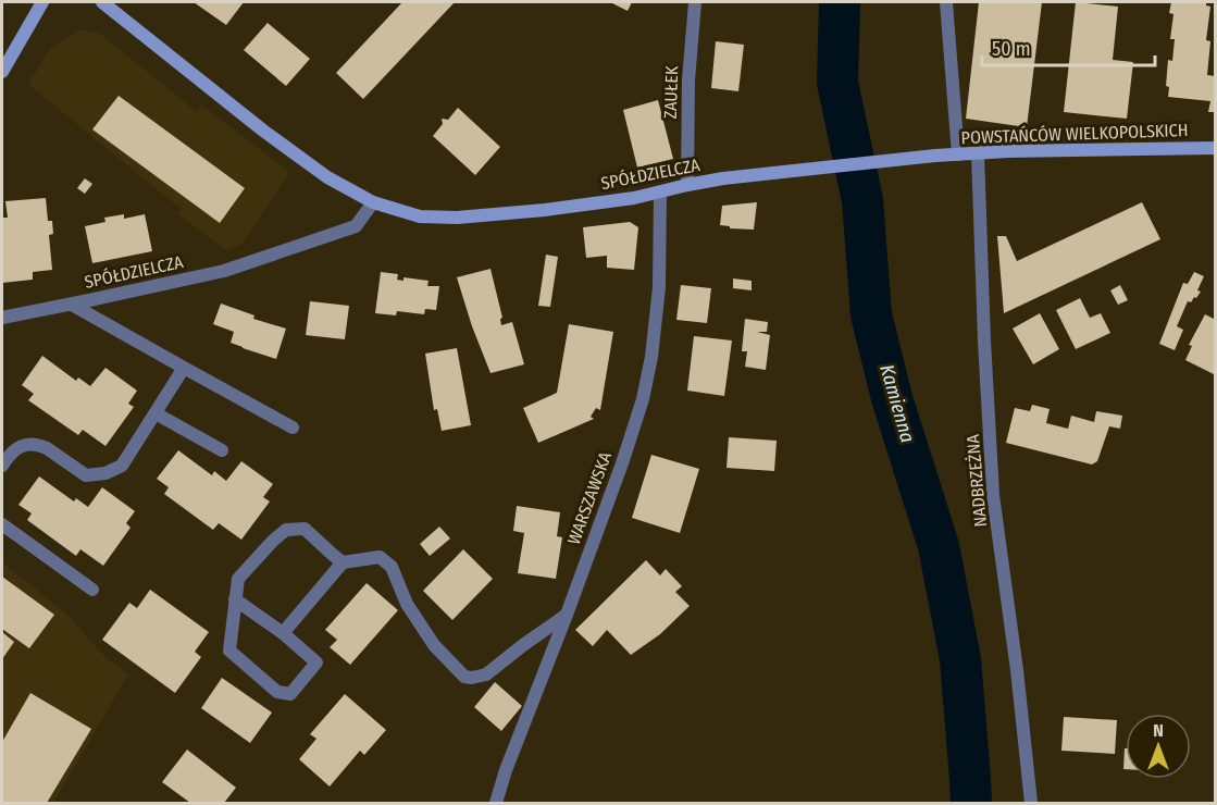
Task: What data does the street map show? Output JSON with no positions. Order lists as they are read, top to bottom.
{
  "streets": {
    "street": [
      "ZAUŁEK",
      "POWSTAŃCÓW WIELKOPOLSKICH",
      "SPÓŁDZIELCZA",
      "NADBRZEŻNA",
      "WARSZAWSKA"
    ]
  },
  "crossings": [
    ["ZAUŁEK", "SPÓŁDZIELCZA"],
    ["POWSTAŃCÓW WIELKOPOLSKICH", "SPÓŁDZIELCZA"],
    ["POWSTAŃCÓW WIELKOPOLSKICH", "NADBRZEŻNA"],
    ["SPÓŁDZIELCZA", "WARSZAWSKA"]
  ],
  "water": ["Kamienna"],
  "scale_bar": "50 m",
  "north": "top"
}
